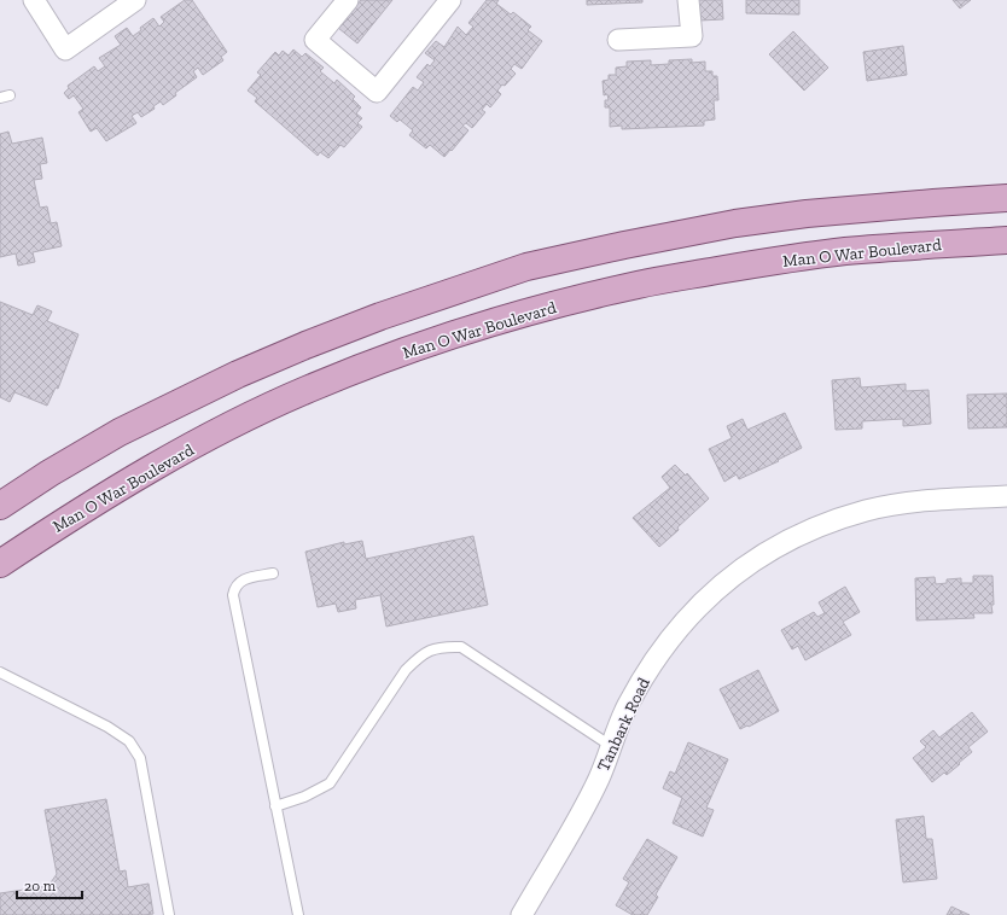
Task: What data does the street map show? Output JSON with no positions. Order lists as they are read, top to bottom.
{
  "streets": {
    "main road": ["Man O War Boulevard"],
    "street": ["Tanbark Road"]
  },
  "scale_bar": "20 m"
}
